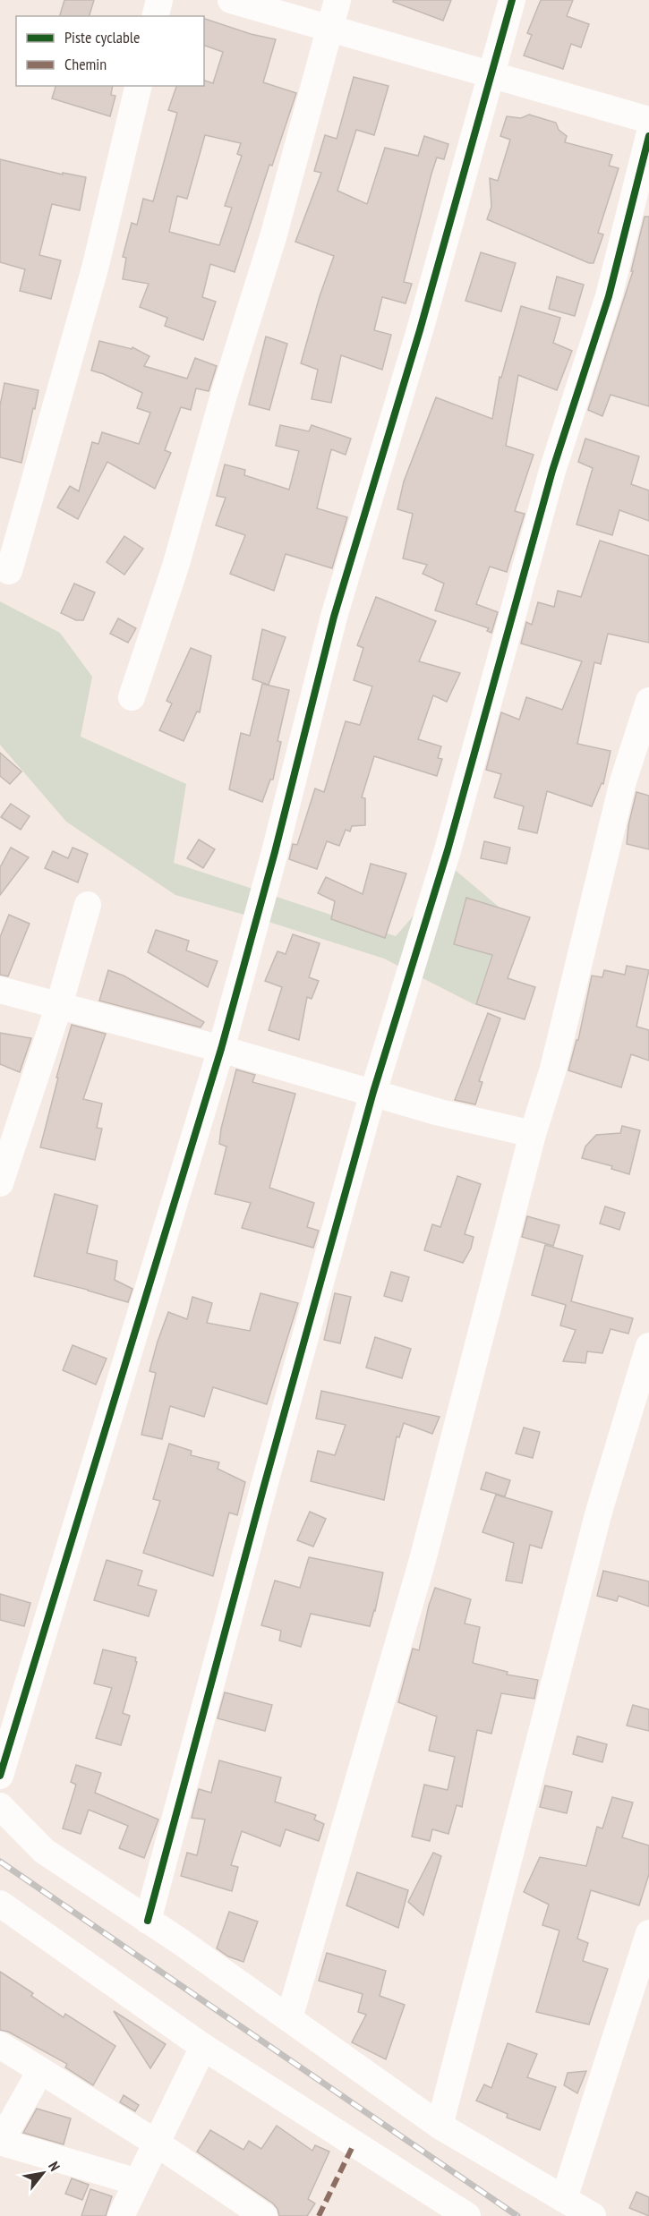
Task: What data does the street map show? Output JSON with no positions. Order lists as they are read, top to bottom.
{
  "legend": ["Piste cyclable", "Chemin"],
  "north": "top right"
}
